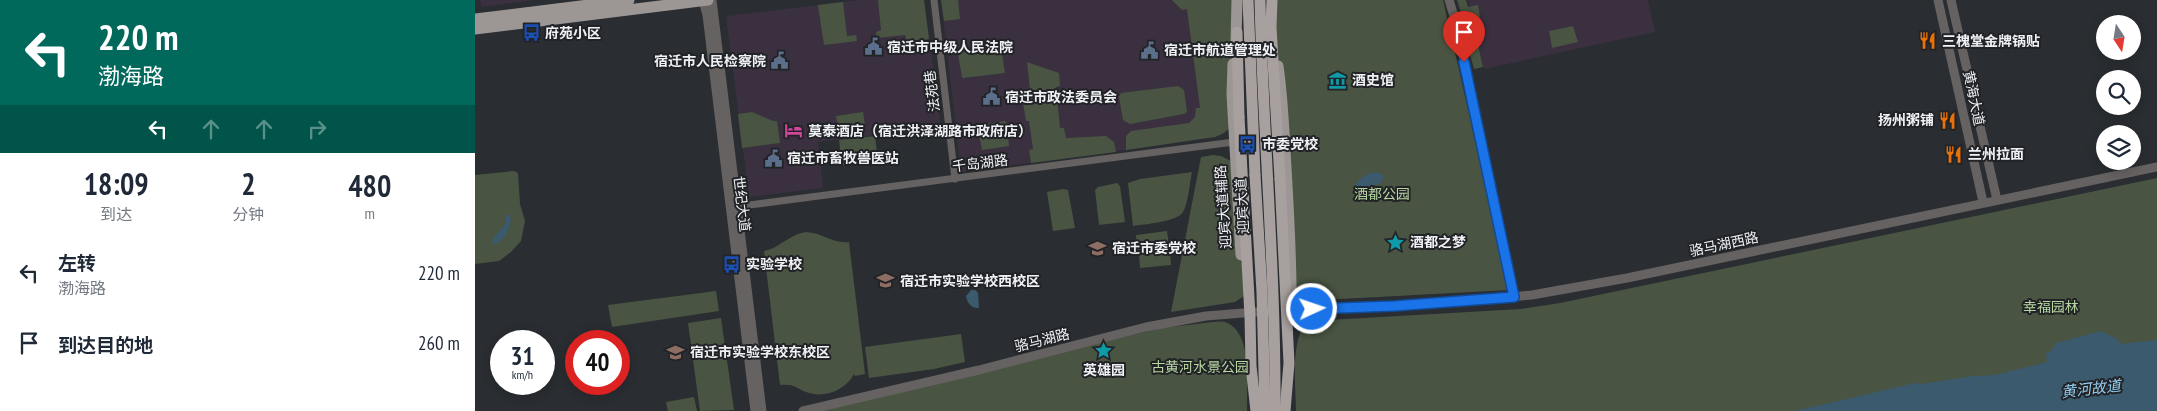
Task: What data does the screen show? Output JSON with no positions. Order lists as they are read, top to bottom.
{
  "streets": {
    "highway": ["迎宾大道"],
    "main road": ["迎宾大道辅路"],
    "street": [
      "法苑巷",
      "黄海大道",
      "千岛湖路",
      "世纪大道",
      "骆马湖西路",
      "骆马湖路"
    ]
  },
  "crossings": [
    ["法苑巷", "千岛湖路"],
    ["黄海大道", "骆马湖西路"],
    ["千岛湖路", "世纪大道"],
    ["千岛湖路", "迎宾大道辅路"],
    ["迎宾大道辅路", "骆马湖路"],
    ["骆马湖西路", "骆马湖路"]
  ],
  "water": ["黄河故道"],
  "parks": ["酒都公园", "幸福园林", "古黄河水景公园"],
  "places": {
    "bus stop": ["府苑小区", "市委党校", "实验学校"],
    "restaurant": ["三槐堂金牌锅贴", "扬州粥铺", "兰州拉面"],
    "public building": [
      "宿迁市中级人民法院",
      "宿迁市航道管理处",
      "宿迁市人民检察院",
      "宿迁市政法委员会",
      "宿迁市畜牧兽医站"
    ],
    "museum": ["酒史馆"],
    "hotel": ["莫泰酒店（宿迁洪泽湖路市政府店）"],
    "place": ["酒都之梦", "英雄园"],
    "school or university": ["宿迁市委党校", "宿迁市实验学校西校区", "宿迁市实验学校东校区"]
  },
  "north": "bottom",
  "page": {
    "turn": ["220 m", "渤海路"],
    "eta": [
      "18:09",
      "到达",
      "2",
      "分钟",
      "480",
      "m"
    ],
    "list": [
      {
        "name": "左转",
        "note": "渤海路",
        "value": "220 m"
      },
      {
        "name": "到达目的地",
        "value": "260 m"
      }
    ],
    "speed": "31 km/h",
    "limit": "40"
  }
}
